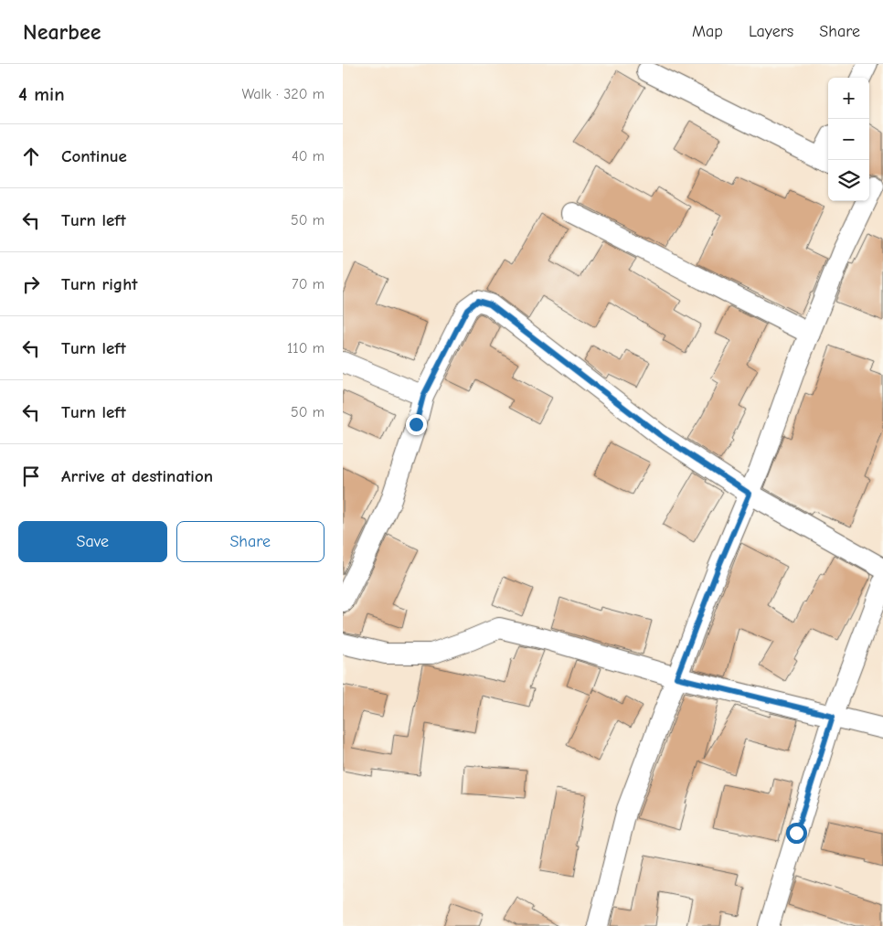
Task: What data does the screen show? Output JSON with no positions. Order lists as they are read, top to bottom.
{
  "page": {
    "header": "Nearbee",
    "nav": ["Map", "Layers", "Share"],
    "heading": ["4 min", "Walk · 320 m"],
    "map_buttons": ["+", "−"],
    "list": [
      ["Continue", "40 m"],
      ["Turn left", "50 m"],
      ["Turn right", "70 m"],
      ["Turn left", "110 m"],
      ["Turn left", "50 m"],
      "Arrive at destination"
    ],
    "buttons": ["Save", "Share"]
  }
}
